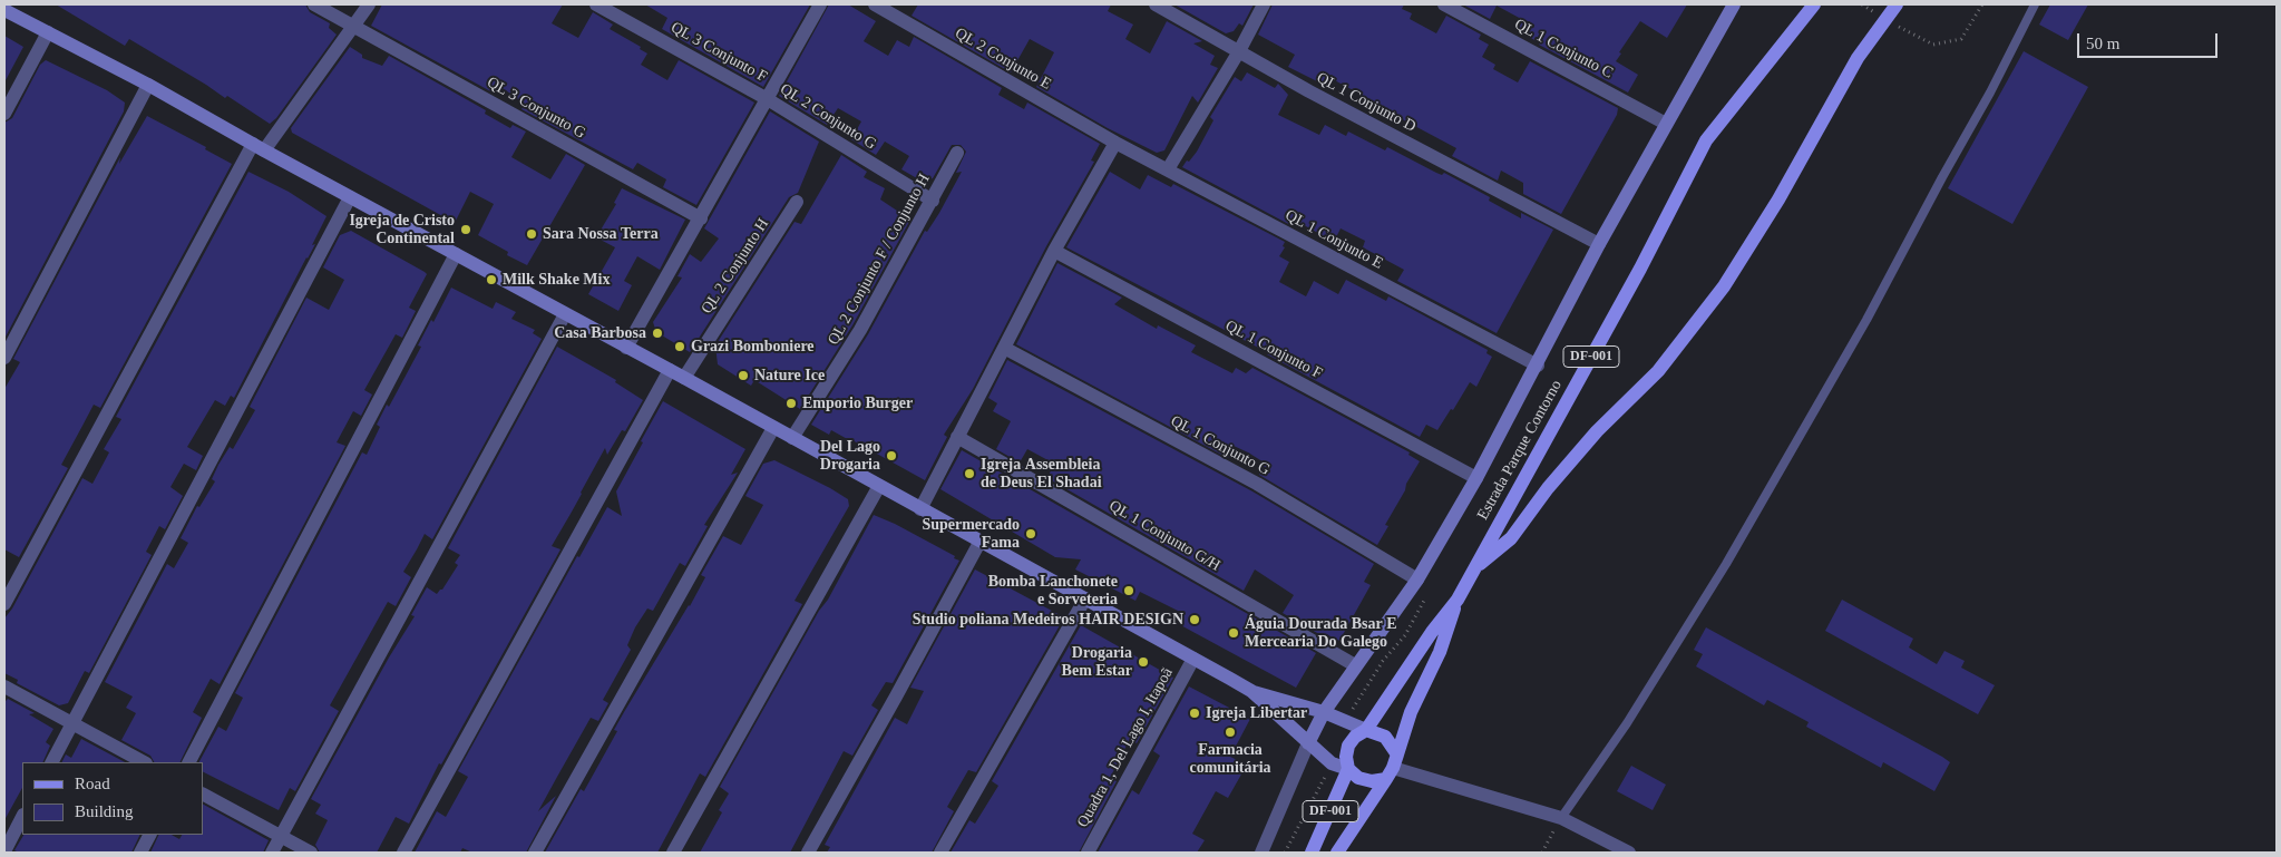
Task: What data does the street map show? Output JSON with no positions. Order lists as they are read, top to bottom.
{
  "streets": {
    "main road": ["DF-001", "Estrada Parque Contorno"],
    "street": [
      "QL 1 Conjunto C",
      "QL 3 Conjunto F",
      "QL 2 Conjunto E",
      "QL 1 Conjunto D",
      "QL 3 Conjunto G",
      "QL 2 Conjunto G",
      "QL 1 Conjunto E",
      "QL 2 Conjunto F / Conjunto H",
      "QL 2 Conjunto H",
      "QL 1 Conjunto F",
      "QL 1 Conjunto G",
      "QL 1 Conjunto G/H",
      "Quadra 1, Del Lago I, Itapoã"
    ]
  },
  "crossings": [
    ["QL 3 Conjunto F", "QL 2 Conjunto G"],
    ["QL 2 Conjunto E", "QL 1 Conjunto E"],
    ["QL 3 Conjunto G", "QL 2 Conjunto G"],
    ["QL 2 Conjunto G", "QL 2 Conjunto F / Conjunto H"],
    ["DF-001", "Estrada Parque Contorno"]
  ],
  "places": [
    "Igreja de Cristo Continental",
    "Sara Nossa Terra",
    "Milk Shake Mix",
    "Casa Barbosa",
    "Grazi Bomboniere",
    "Nature Ice",
    "Emporio Burger",
    "Del Lago Drogaria",
    "Igreja Assembleia de Deus El Shadai",
    "Supermercado Fama",
    "Bomba Lanchonete e Sorveteria",
    "Studio poliana Medeiros HAIR DESIGN",
    "Águia Dourada Bsar E Mercearia Do Galego",
    "Drogaria Bem Estar",
    "Igreja Libertar",
    "Farmacia comunitária"
  ],
  "legend": ["Road", "Building"],
  "scale_bar": "50 m"
}
